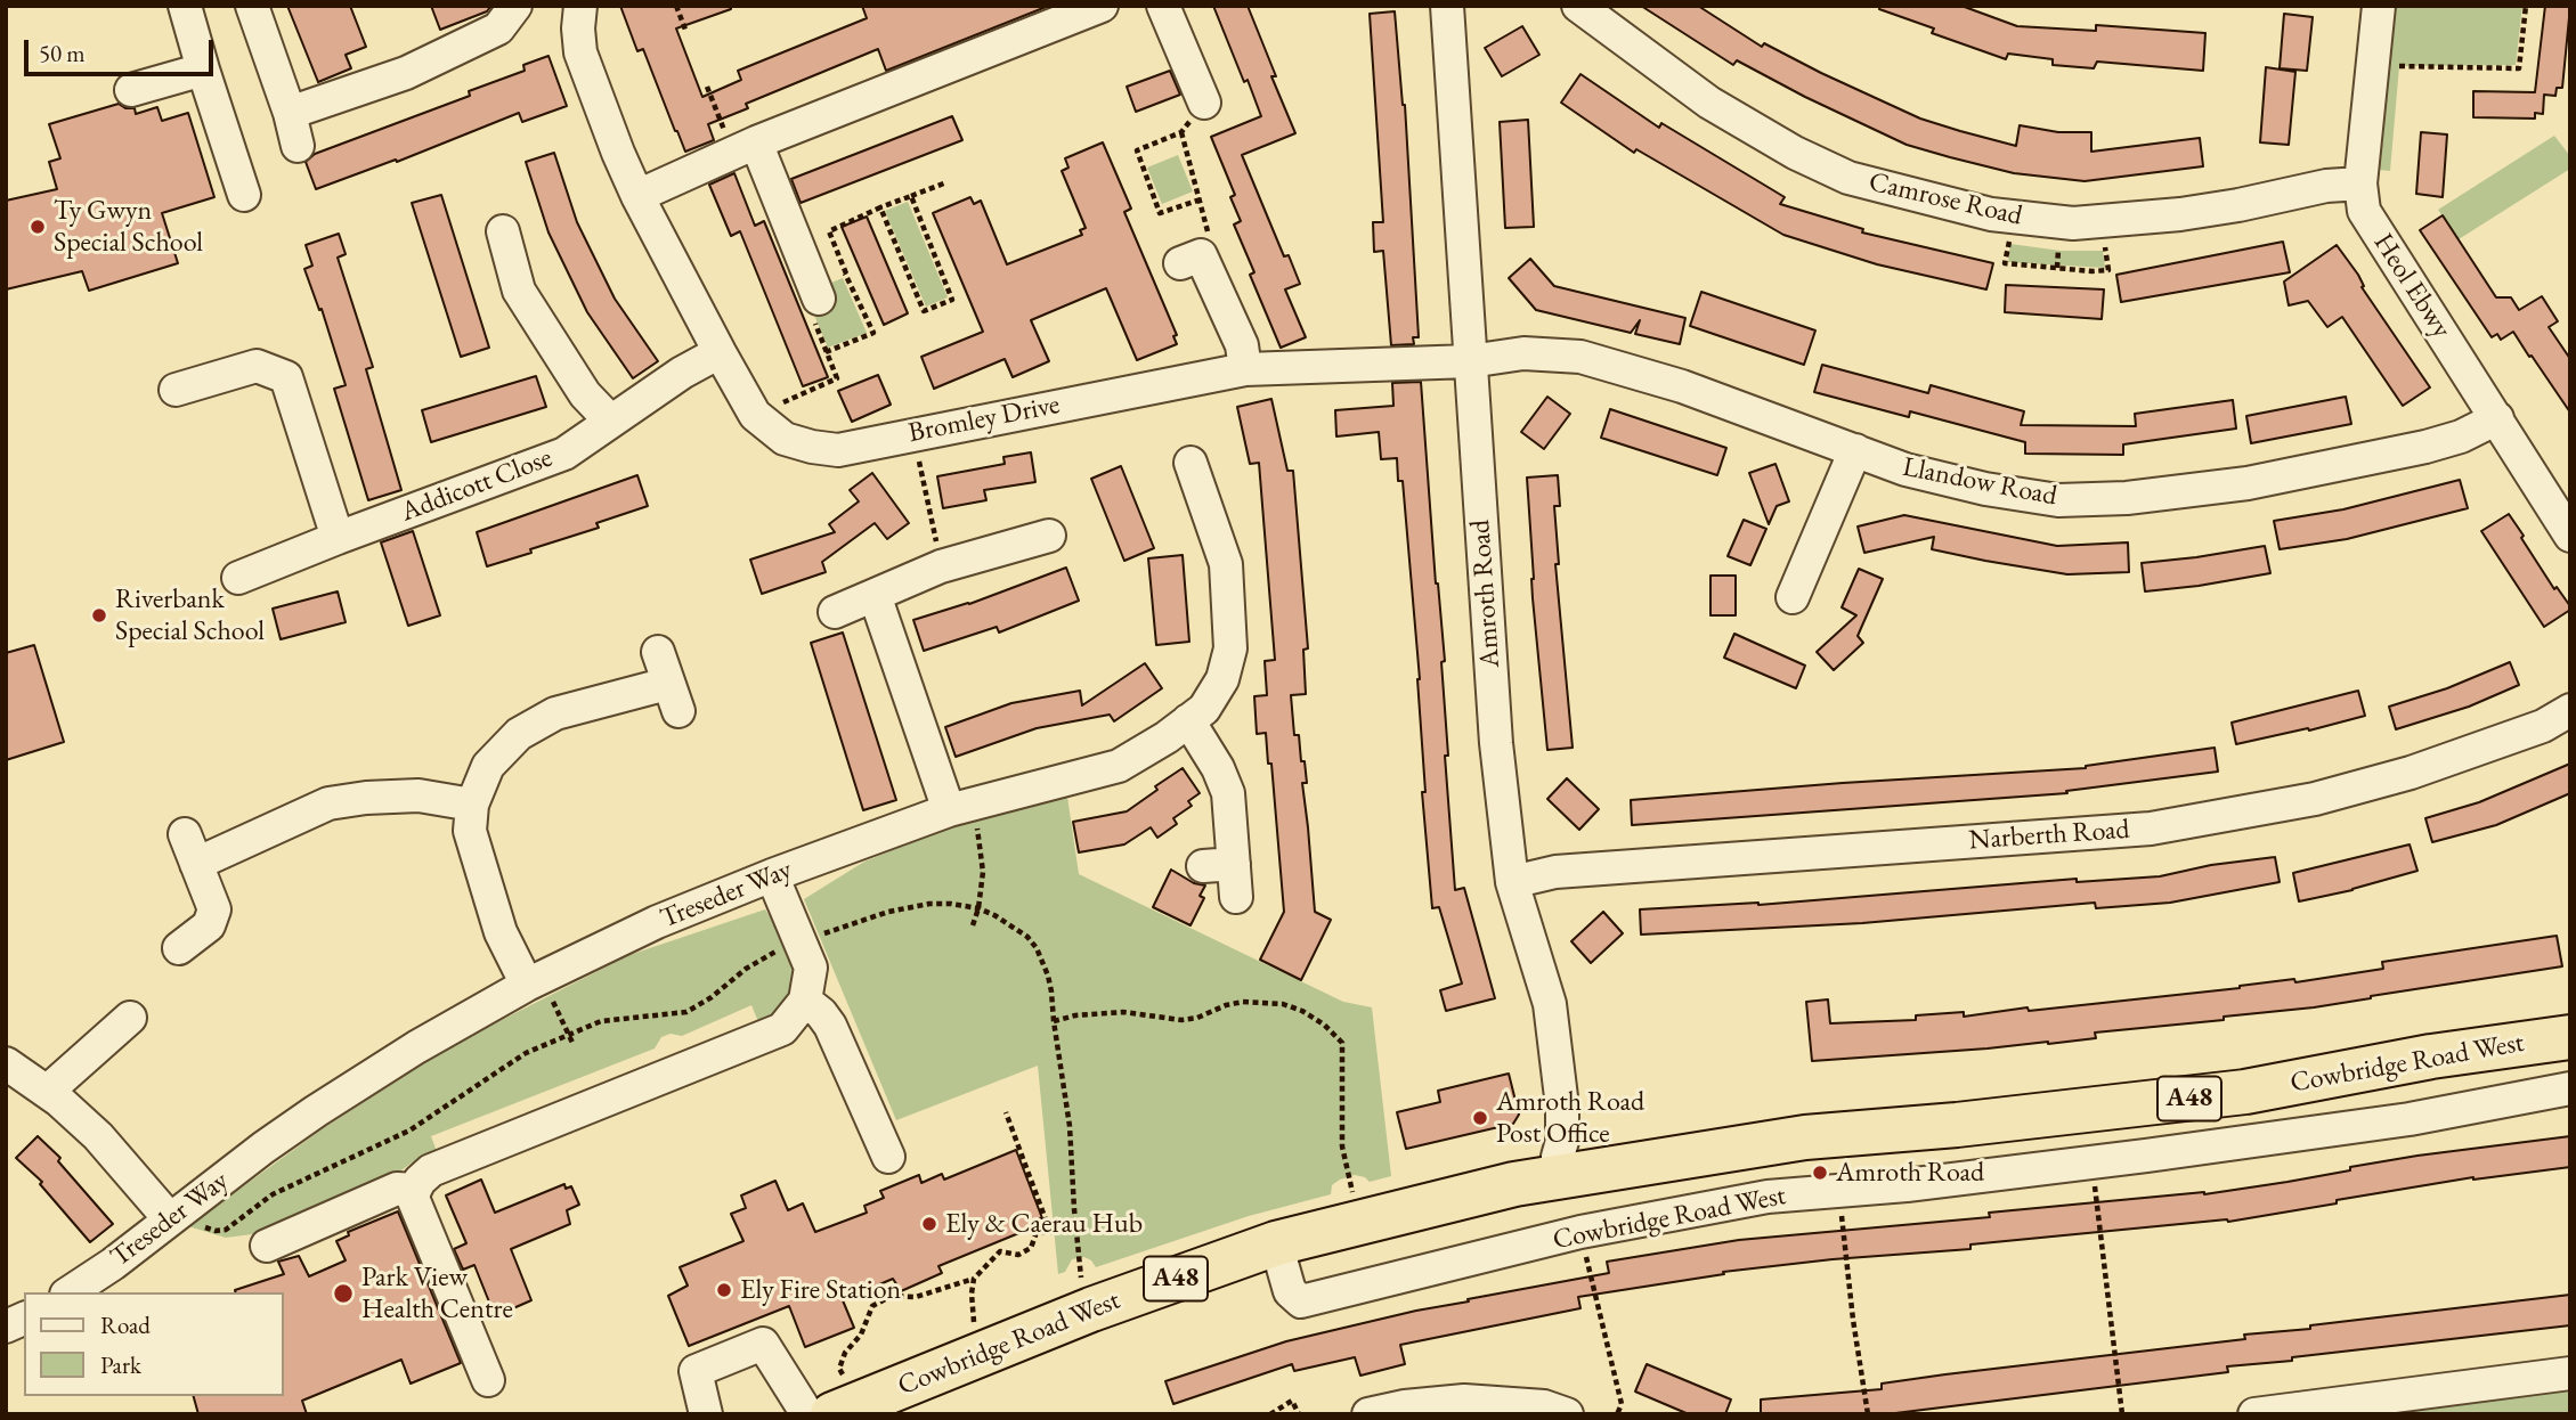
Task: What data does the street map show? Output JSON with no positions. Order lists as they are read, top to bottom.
{
  "streets": {
    "highway": ["Cowbridge Road West", "A48"],
    "street": [
      "Camrose Road",
      "Heol Ebwy",
      "Bromley Drive",
      "Llandow Road",
      "Addicott Close",
      "Amroth Road",
      "Narberth Road",
      "Treseder Way"
    ]
  },
  "crossings": [
    ["Camrose Road", "Heol Ebwy"],
    ["Heol Ebwy", "Llandow Road"],
    ["Bromley Drive", "Llandow Road"],
    ["Bromley Drive", "Addicott Close"],
    ["Bromley Drive", "Amroth Road"],
    ["Llandow Road", "Amroth Road"],
    ["Amroth Road", "Narberth Road"],
    ["Amroth Road", "Cowbridge Road West"]
  ],
  "places": [
    "Ty Gwyn Special School",
    "Riverbank Special School",
    "Amroth Road Post Office",
    "Amroth Road",
    "Ely & Caerau Hub",
    "Ely Fire Station",
    "Park View Health Centre"
  ],
  "legend": ["Road", "Park"],
  "scale_bar": "50 m"
}
